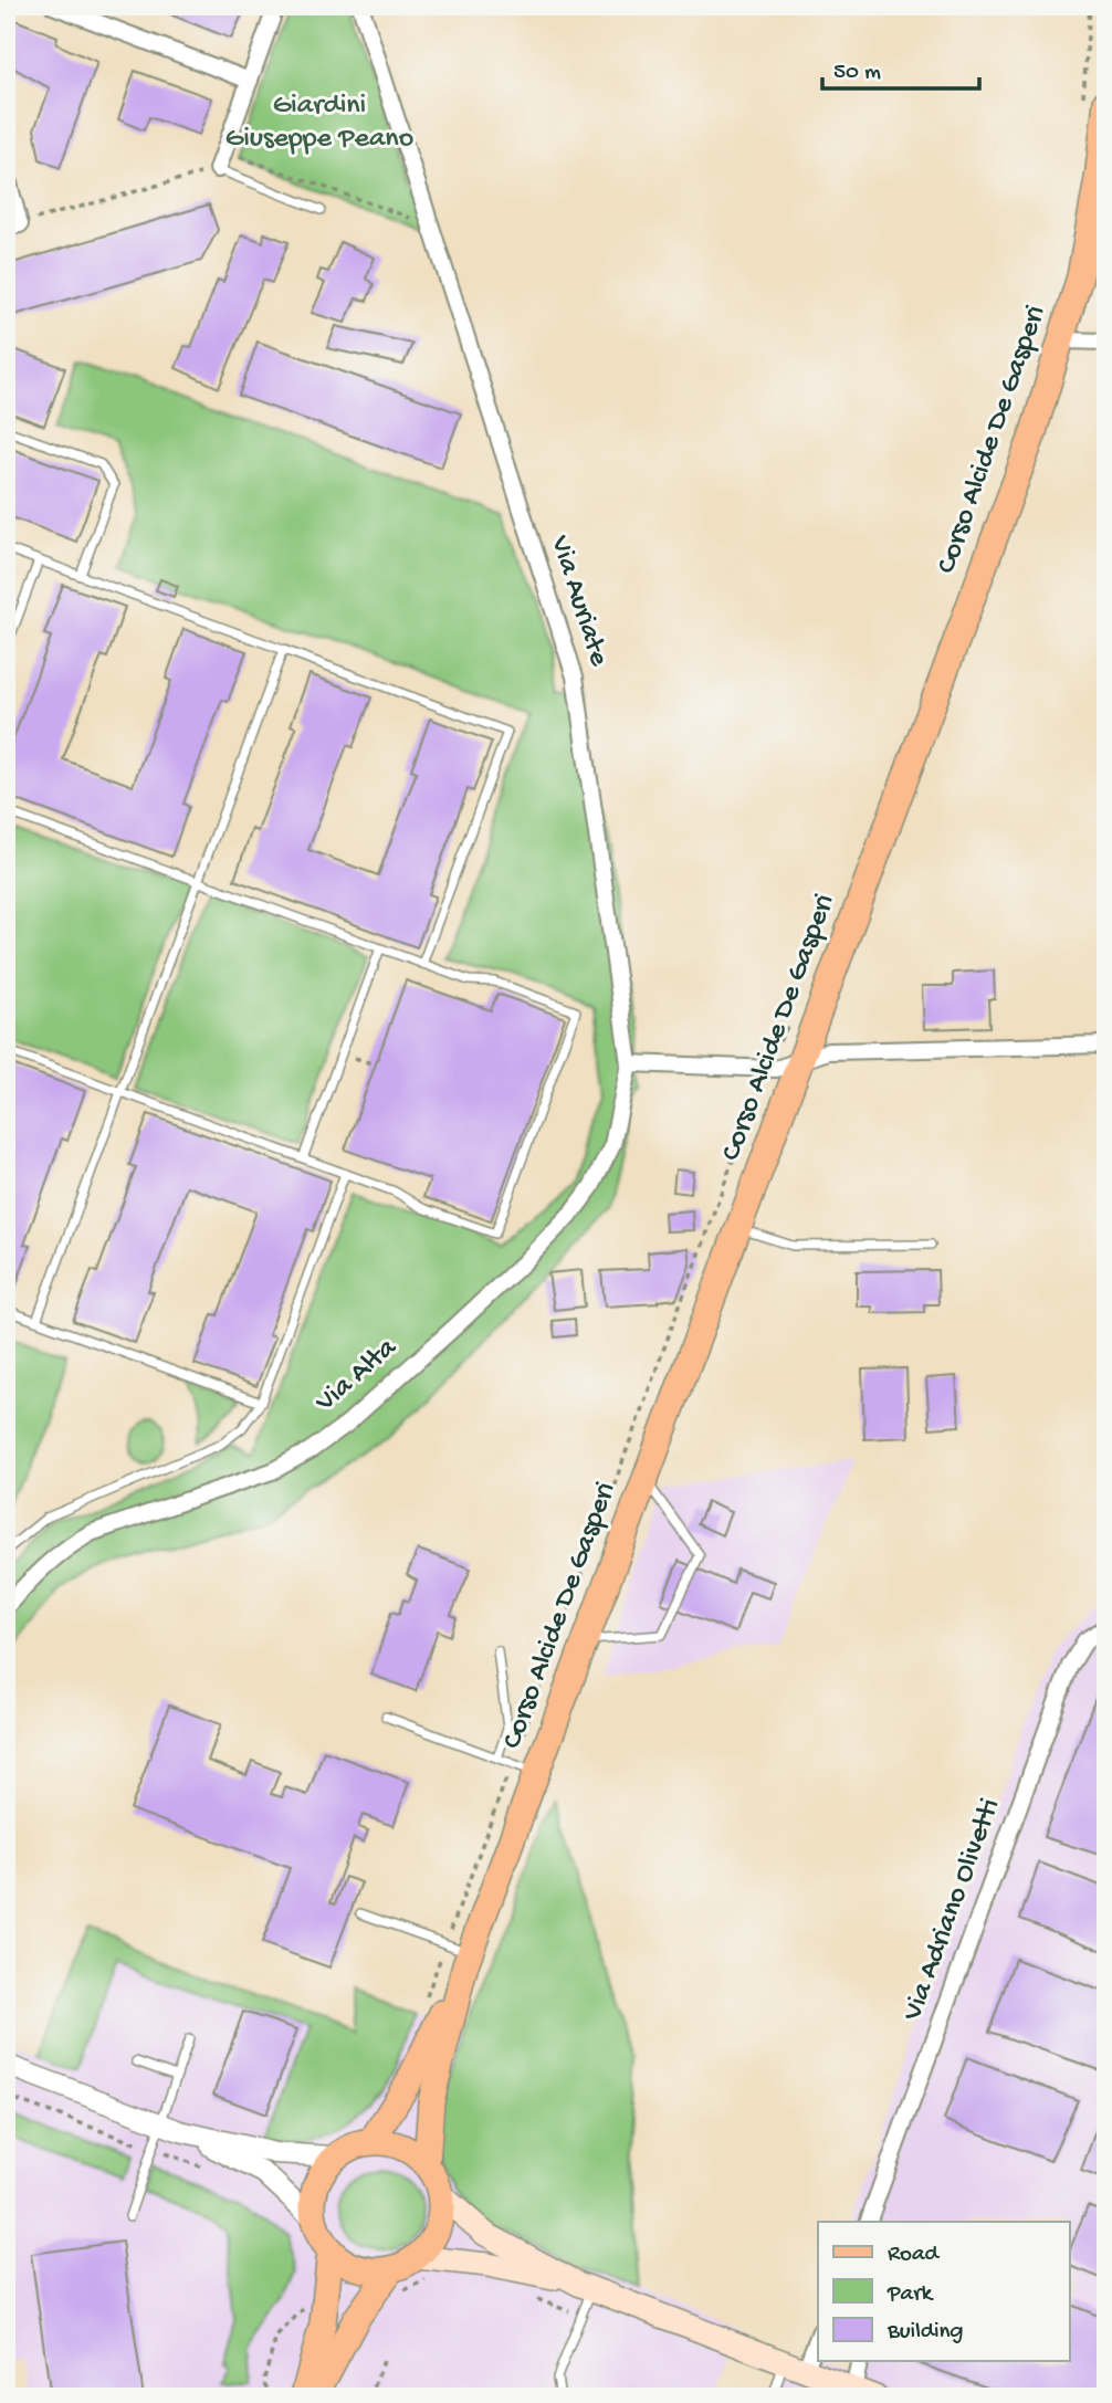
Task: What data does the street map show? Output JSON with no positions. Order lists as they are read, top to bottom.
{
  "streets": {
    "main road": ["Corso Alcide De Gasperi"],
    "street": ["Via Auriate", "Via Alta", "Via Adriano Olivetti"]
  },
  "crossings": [
    ["Via Auriate", "Via Alta"]
  ],
  "parks": ["Giardini Giuseppe Peano"],
  "legend": ["Road", "Park", "Building"],
  "scale_bar": "50 m"
}
